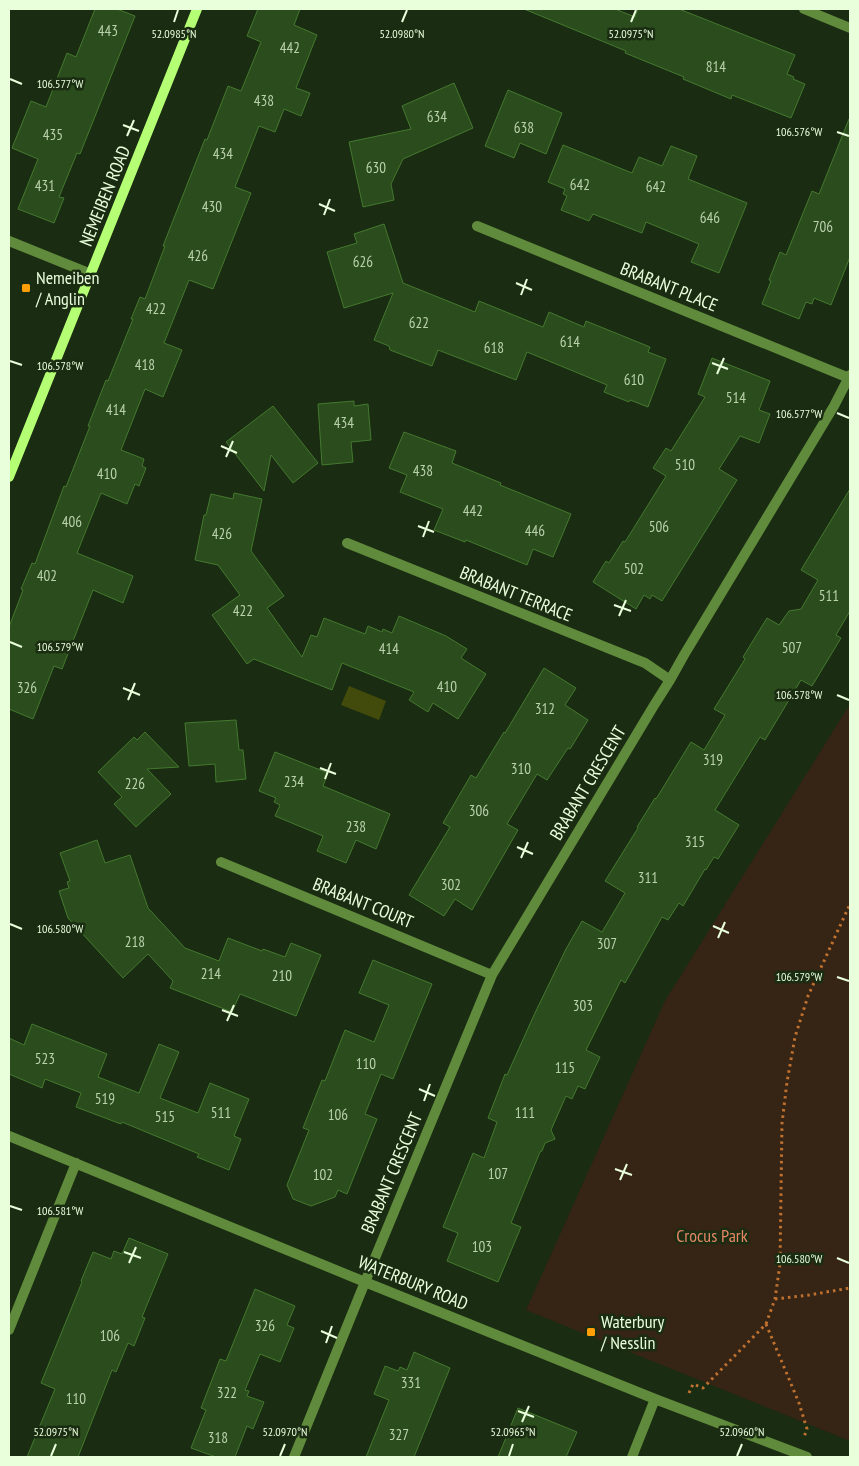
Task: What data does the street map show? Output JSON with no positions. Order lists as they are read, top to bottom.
{
  "streets": {
    "street": [
      "NEMEIBEN ROAD",
      "BRABANT PLACE",
      "BRABANT TERRACE",
      "BRABANT CRESCENT",
      "BRABANT COURT",
      "WATERBURY ROAD"
    ]
  },
  "crossings": [
    ["BRABANT PLACE", "BRABANT CRESCENT"],
    ["BRABANT TERRACE", "BRABANT CRESCENT"],
    ["BRABANT CRESCENT", "BRABANT COURT"],
    ["BRABANT CRESCENT", "WATERBURY ROAD"]
  ],
  "parks": ["Crocus Park"],
  "places": {
    "transit": ["Nemeiben / Anglin", "Waterbury / Nesslin"]
  },
  "house_numbers": [
    "443",
    "442",
    "814",
    "438",
    "634",
    "638",
    "435",
    "434",
    "630",
    "642",
    "431",
    "642",
    "430",
    "646",
    "706",
    "426",
    "626",
    "422",
    "622",
    "614",
    "618",
    "418",
    "610",
    "514",
    "414",
    "434",
    "510",
    "438",
    "410",
    "442",
    "406",
    "506",
    "446",
    "426",
    "502",
    "402",
    "511",
    "422",
    "507",
    "414",
    "410",
    "326",
    "312",
    "319",
    "310",
    "234",
    "226",
    "306",
    "238",
    "315",
    "311",
    "302",
    "218",
    "307",
    "214",
    "210",
    "303",
    "523",
    "110",
    "115",
    "519",
    "511",
    "111",
    "106",
    "515",
    "107",
    "102",
    "103",
    "326",
    "106",
    "331",
    "322",
    "110",
    "327",
    "318"
  ],
  "coordinates": [
    "52.0985°N",
    "52.0980°N",
    "52.0975°N",
    "106.577°W",
    "106.576°W",
    "106.578°W",
    "106.579°W",
    "106.580°W",
    "106.581°W",
    "52.0970°N",
    "52.0965°N",
    "52.0960°N"
  ]
}
